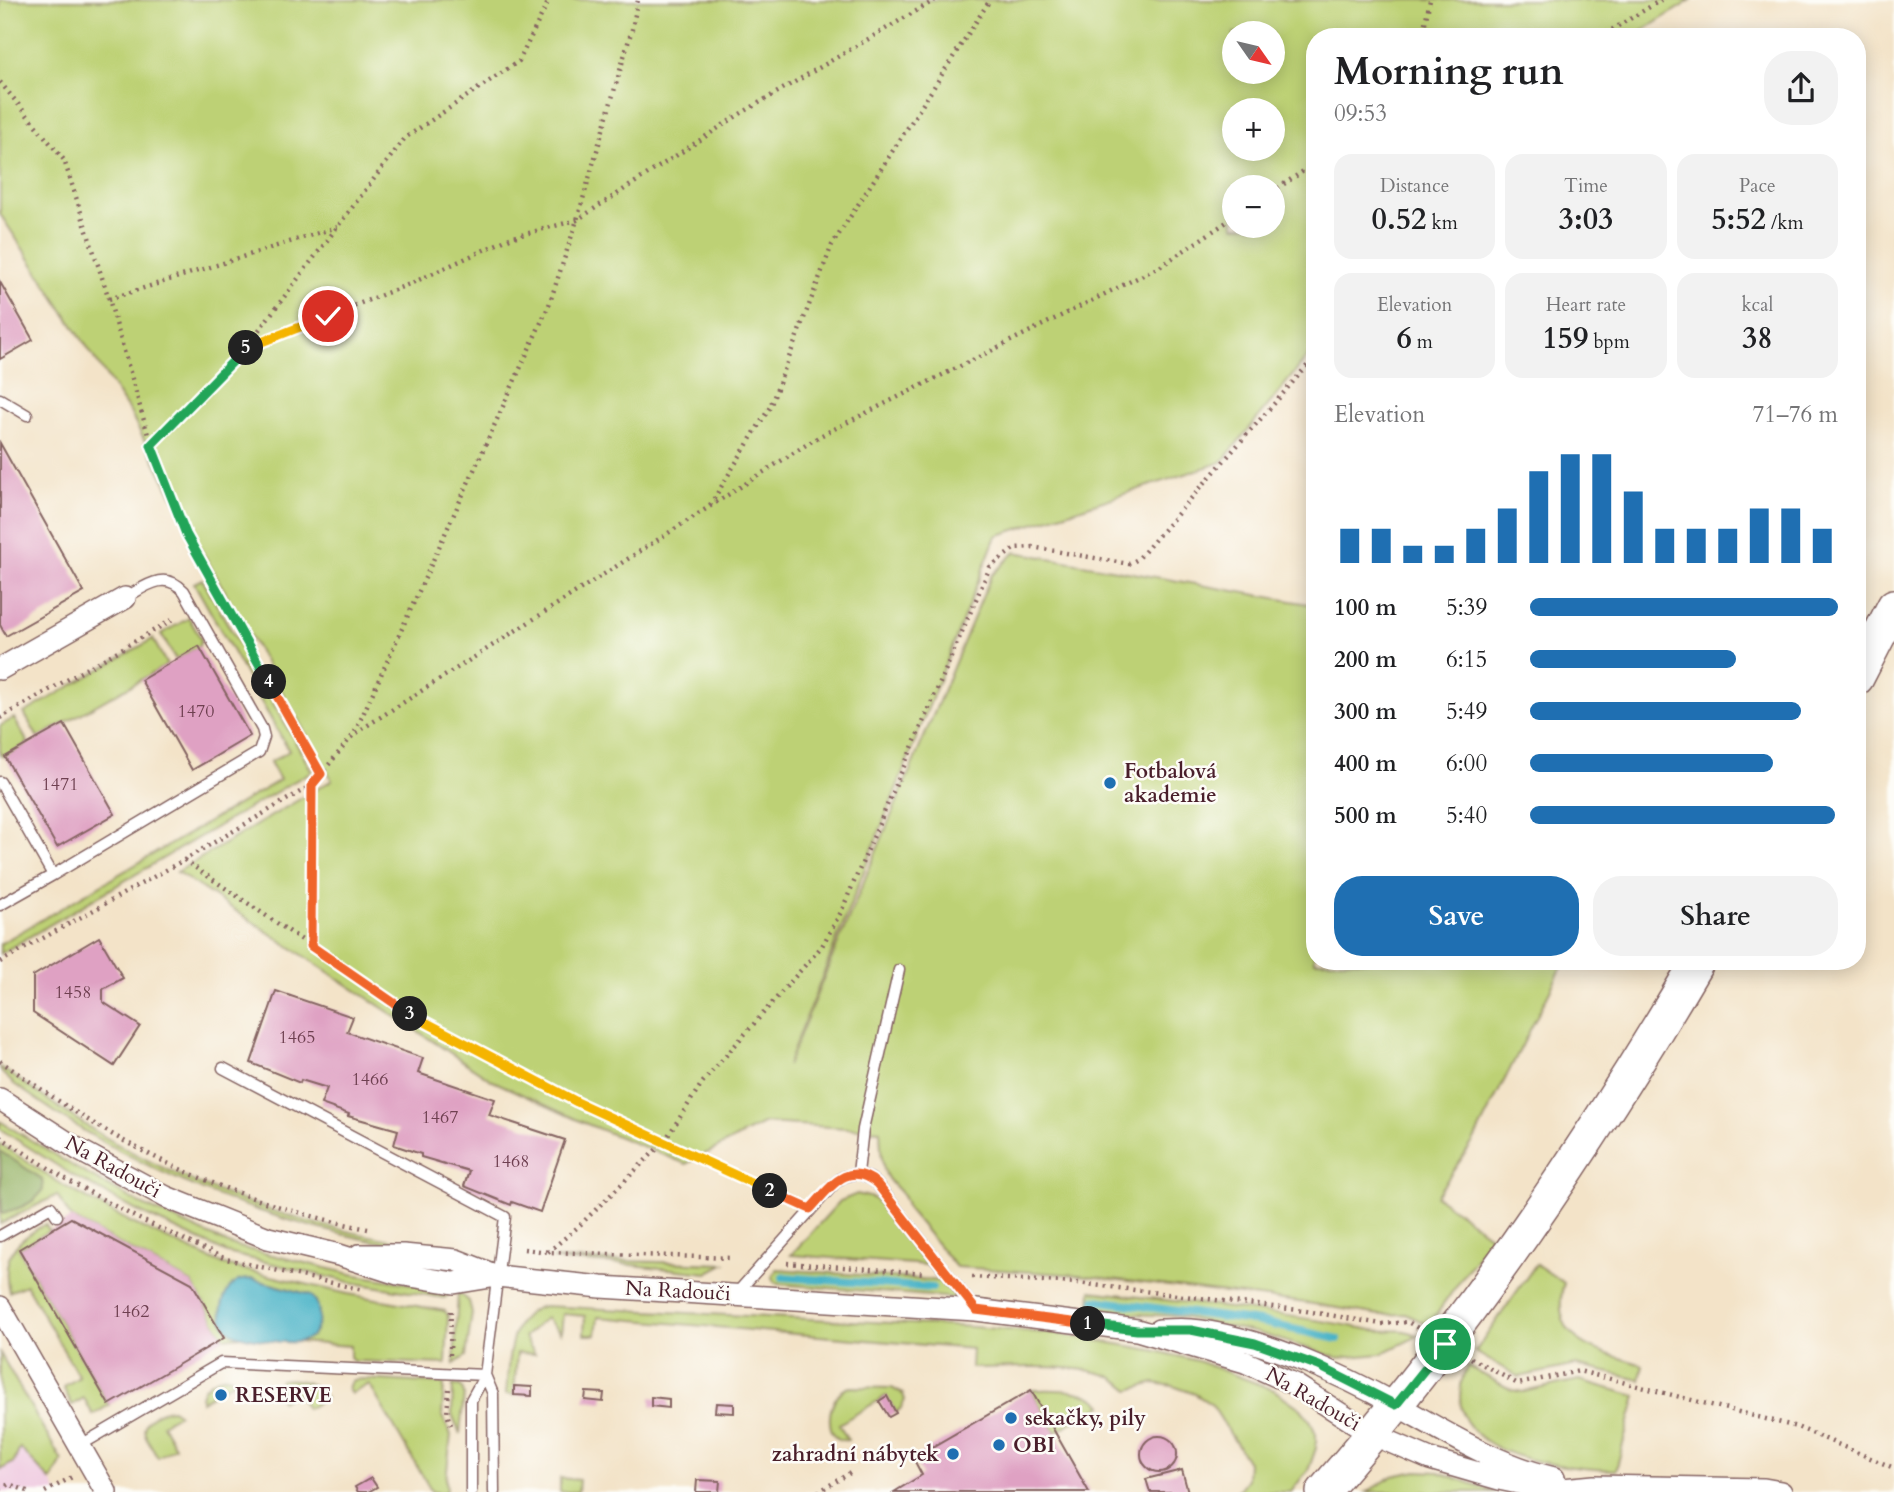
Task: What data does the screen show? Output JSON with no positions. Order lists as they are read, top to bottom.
{
  "streets": {
    "street": ["Na Radouči"]
  },
  "places": [
    "Fotbalová akademie",
    "RESERVE",
    "sekačky, pily",
    "OBI",
    "zahradní nábytek"
  ],
  "house_numbers": [
    "1470",
    "1471",
    "1458",
    "1465",
    "1466",
    "1467",
    "1468",
    "1462"
  ],
  "north": "bottom right",
  "page": {
    "map_buttons": ["+", "−"],
    "heading": ["Morning run", "09:53"],
    "stats": [
      ["Distance", "0.52 km"],
      ["Time", "3:03"],
      ["Pace", "5:52 /km"],
      ["Elevation", "6 m"],
      ["Heart rate", "159 bpm"],
      ["kcal", "38"]
    ],
    "pins": [
      "5",
      "4",
      "3",
      "2",
      "1"
    ],
    "chart": ["Elevation", "71–76 m"],
    "list": [
      {
        "name": "100 m",
        "note": "5:39"
      },
      {
        "name": "200 m",
        "note": "6:15"
      },
      {
        "name": "300 m",
        "note": "5:49"
      },
      {
        "name": "400 m",
        "note": "6:00"
      },
      {
        "name": "500 m",
        "note": "5:40"
      }
    ],
    "buttons": ["Save", "Share"]
  }
}
